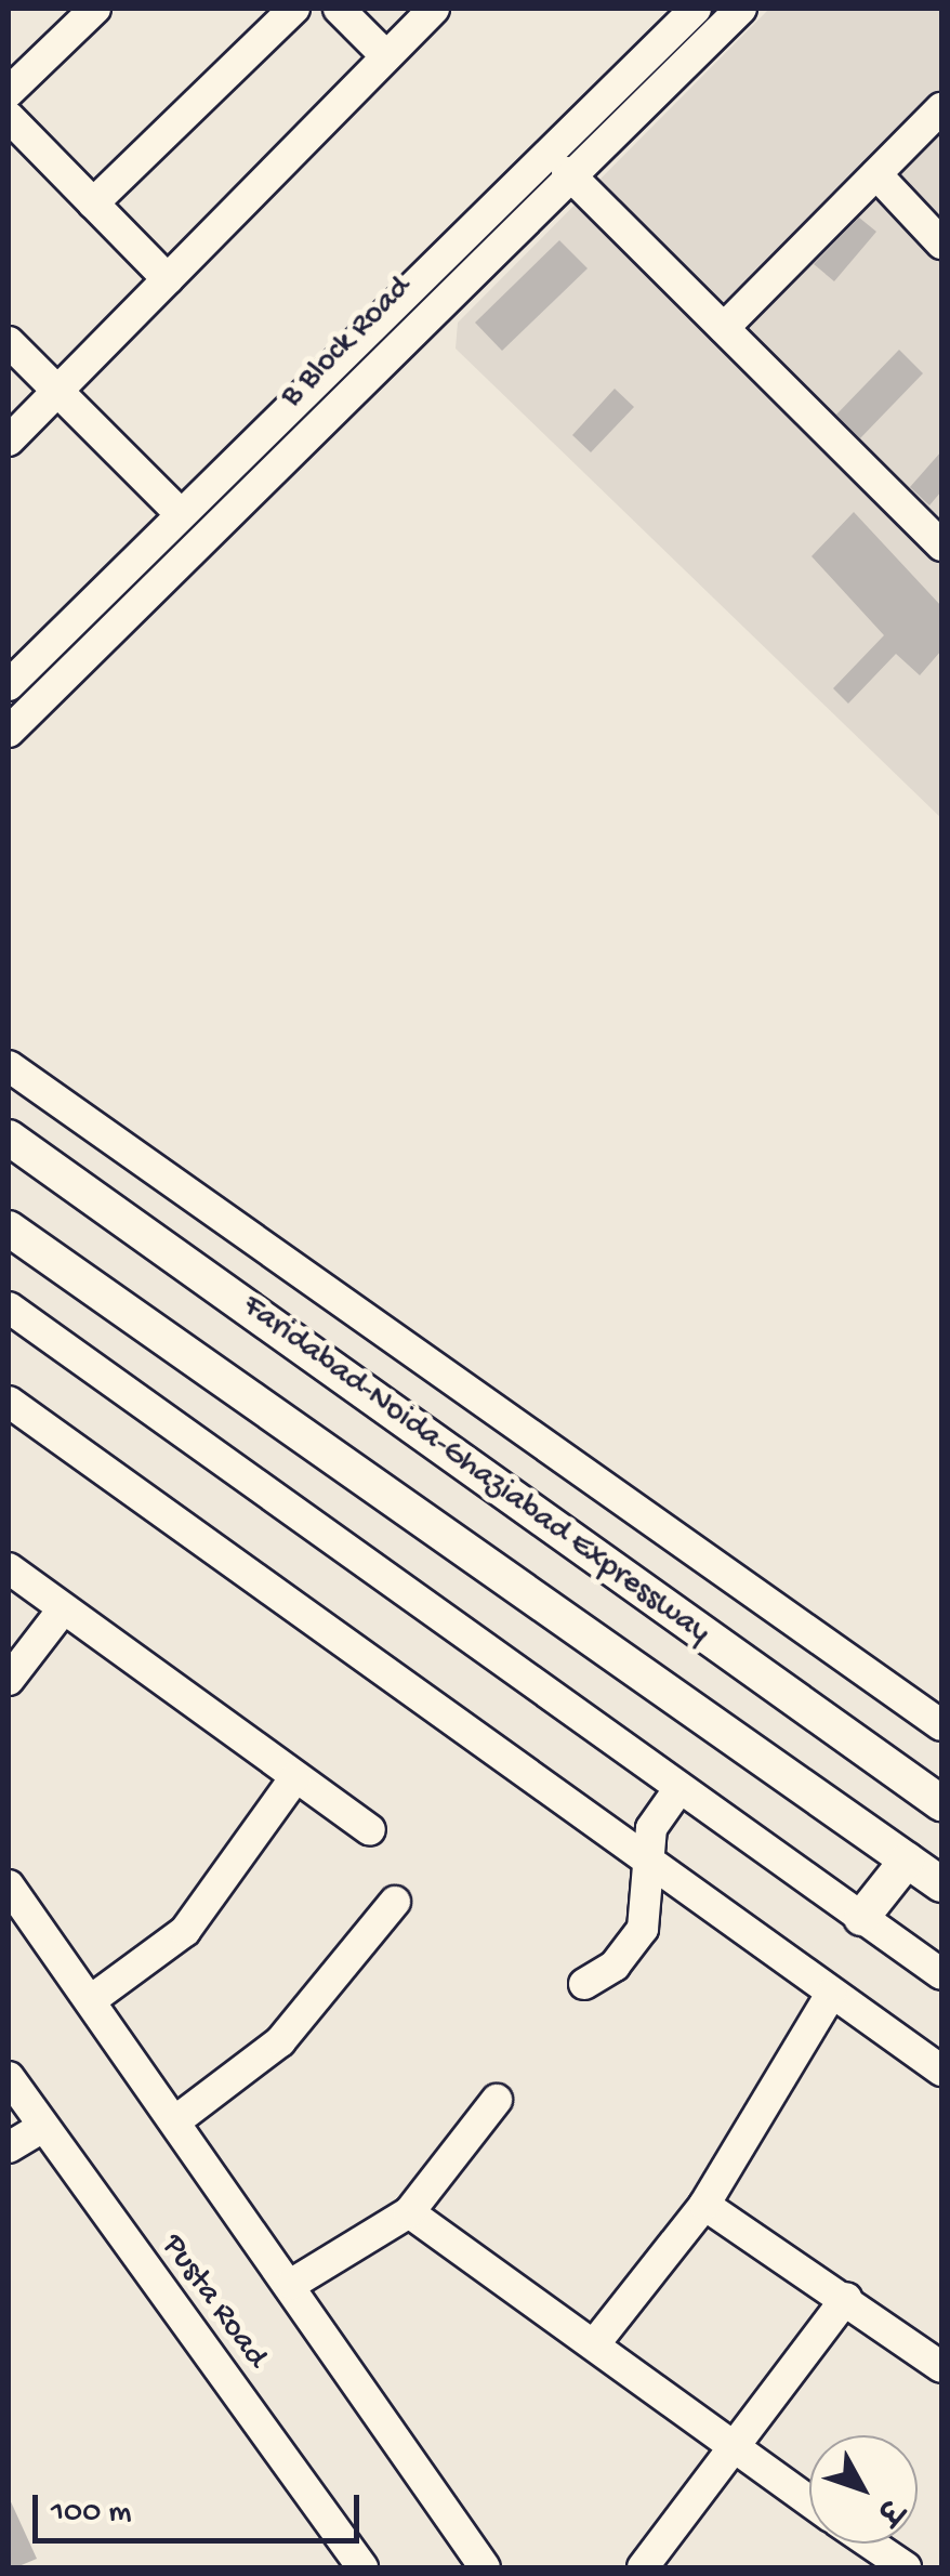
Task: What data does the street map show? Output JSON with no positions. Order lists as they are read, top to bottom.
{
  "streets": {
    "main road": ["Faridabad-Noida-Ghaziabad Expressway"],
    "street": ["B Block Road", "Pusta Road"]
  },
  "scale_bar": "100 m",
  "north": "bottom right"
}
